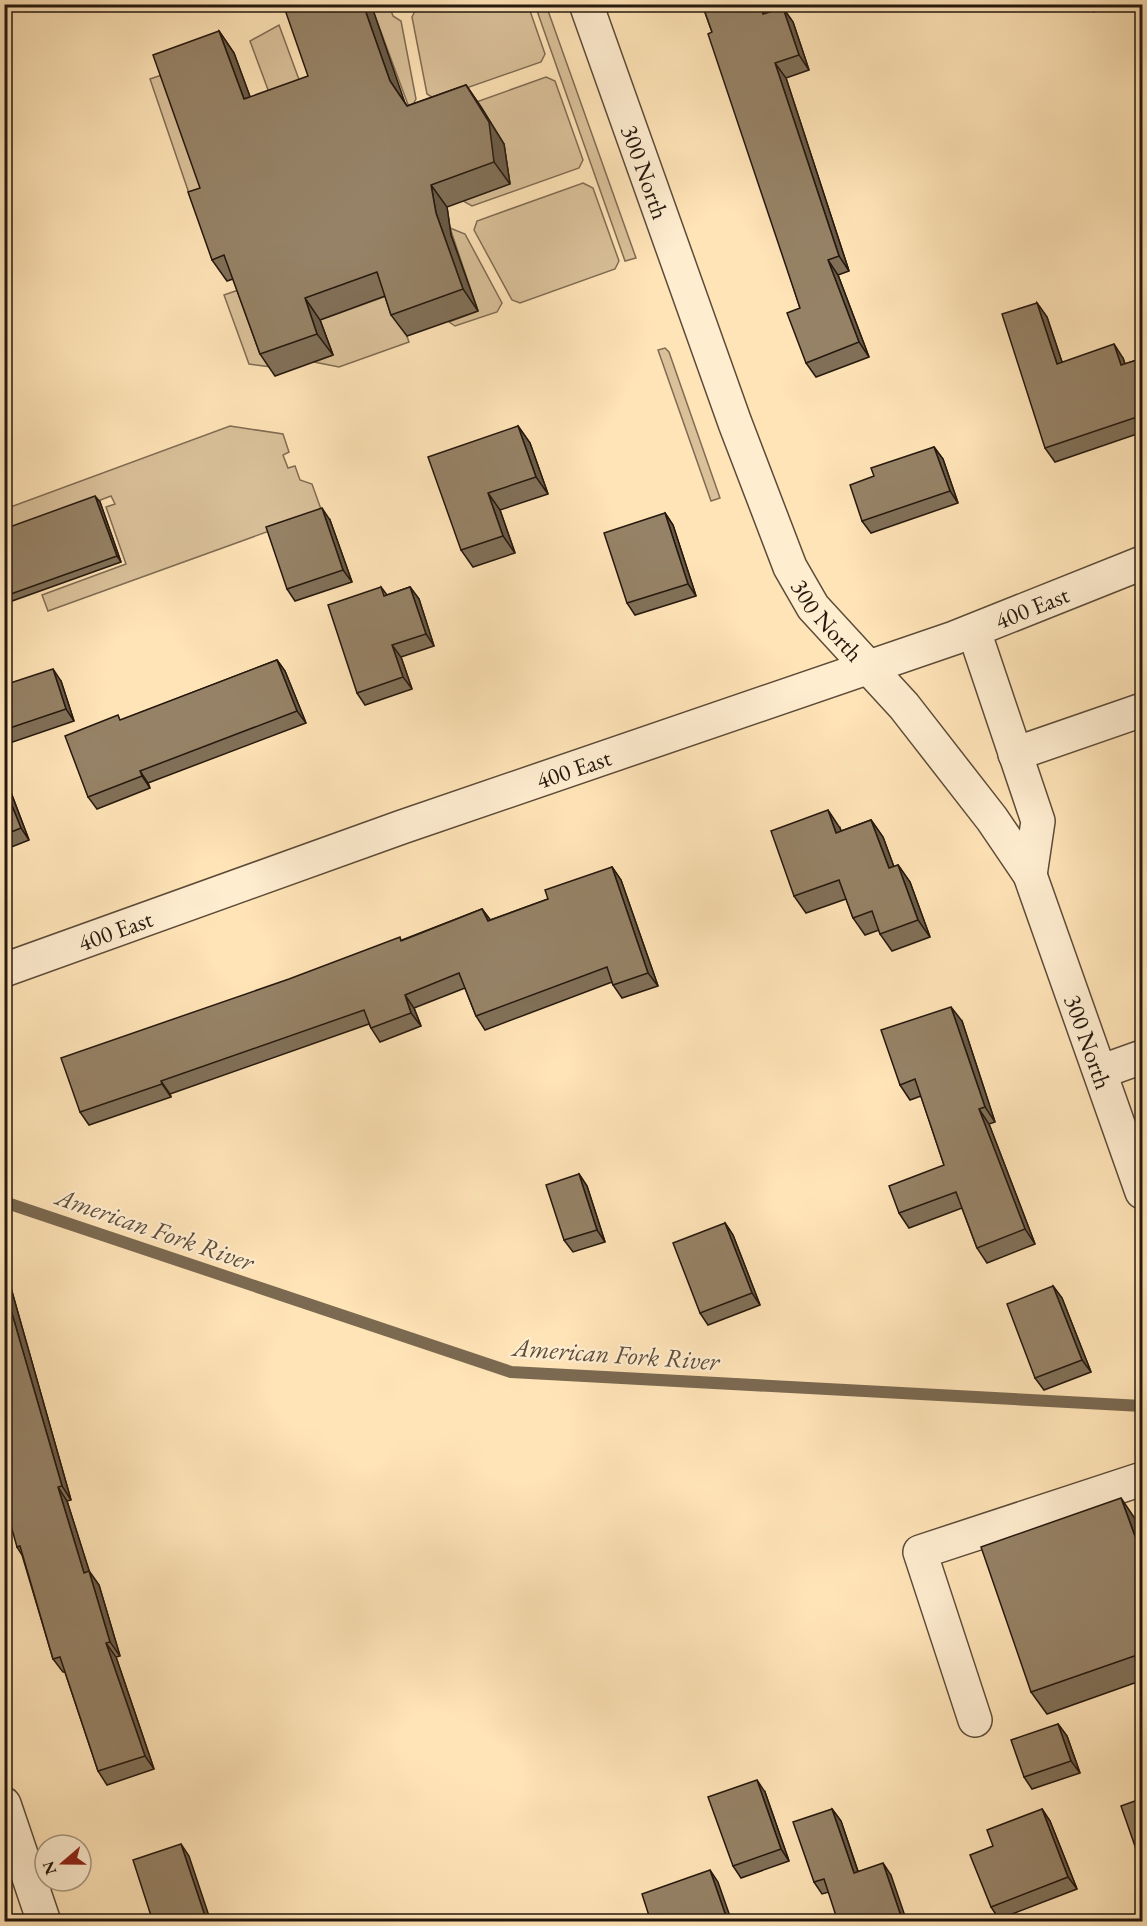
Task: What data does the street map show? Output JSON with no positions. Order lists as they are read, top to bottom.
{
  "streets": {
    "street": ["300 North", "400 East"]
  },
  "crossings": [
    ["300 North", "400 East"]
  ],
  "water": ["American Fork River"],
  "north": "left"
}
